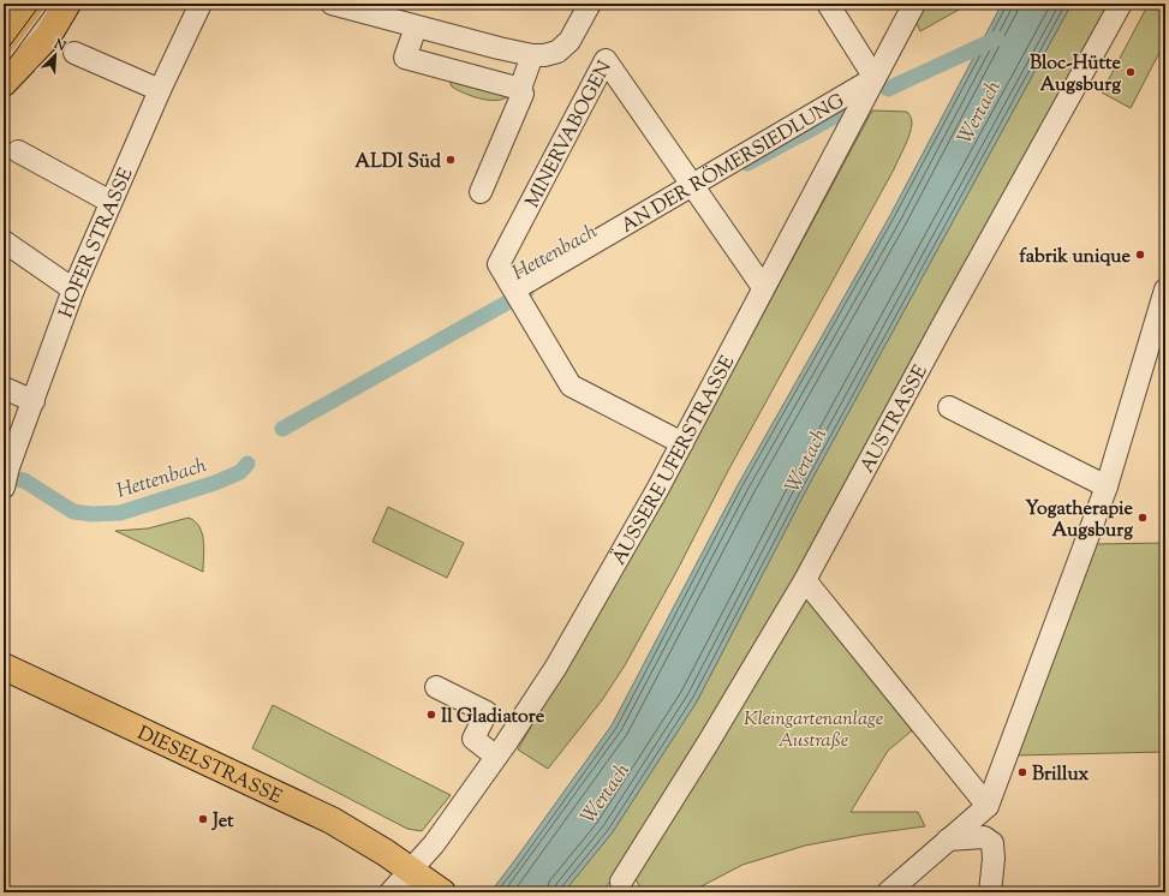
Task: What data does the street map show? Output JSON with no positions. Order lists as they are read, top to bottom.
{
  "streets": {
    "main road": ["DIESELSTRASSE"],
    "street": [
      "MINERVABOGEN",
      "AN DER RÖMERSIEDLUNG",
      "HOFER STRASSE",
      "AUSTRASSE",
      "ÄUSSERE UFERSTRASSE"
    ]
  },
  "crossings": [
    ["MINERVABOGEN", "AN DER RÖMERSIEDLUNG"],
    ["AN DER RÖMERSIEDLUNG", "ÄUSSERE UFERSTRASSE"],
    ["ÄUSSERE UFERSTRASSE", "DIESELSTRASSE"]
  ],
  "water": ["Wertach", "Hettenbach"],
  "parks": ["Kleingartenanlage Austraße"],
  "places": [
    "Bloc-Hütte Augsburg",
    "ALDI Süd",
    "fabrik unique",
    "Yogatherapie Augsburg",
    "Il Gladiatore",
    "Brillux",
    "Jet"
  ],
  "north": "top right"
}
